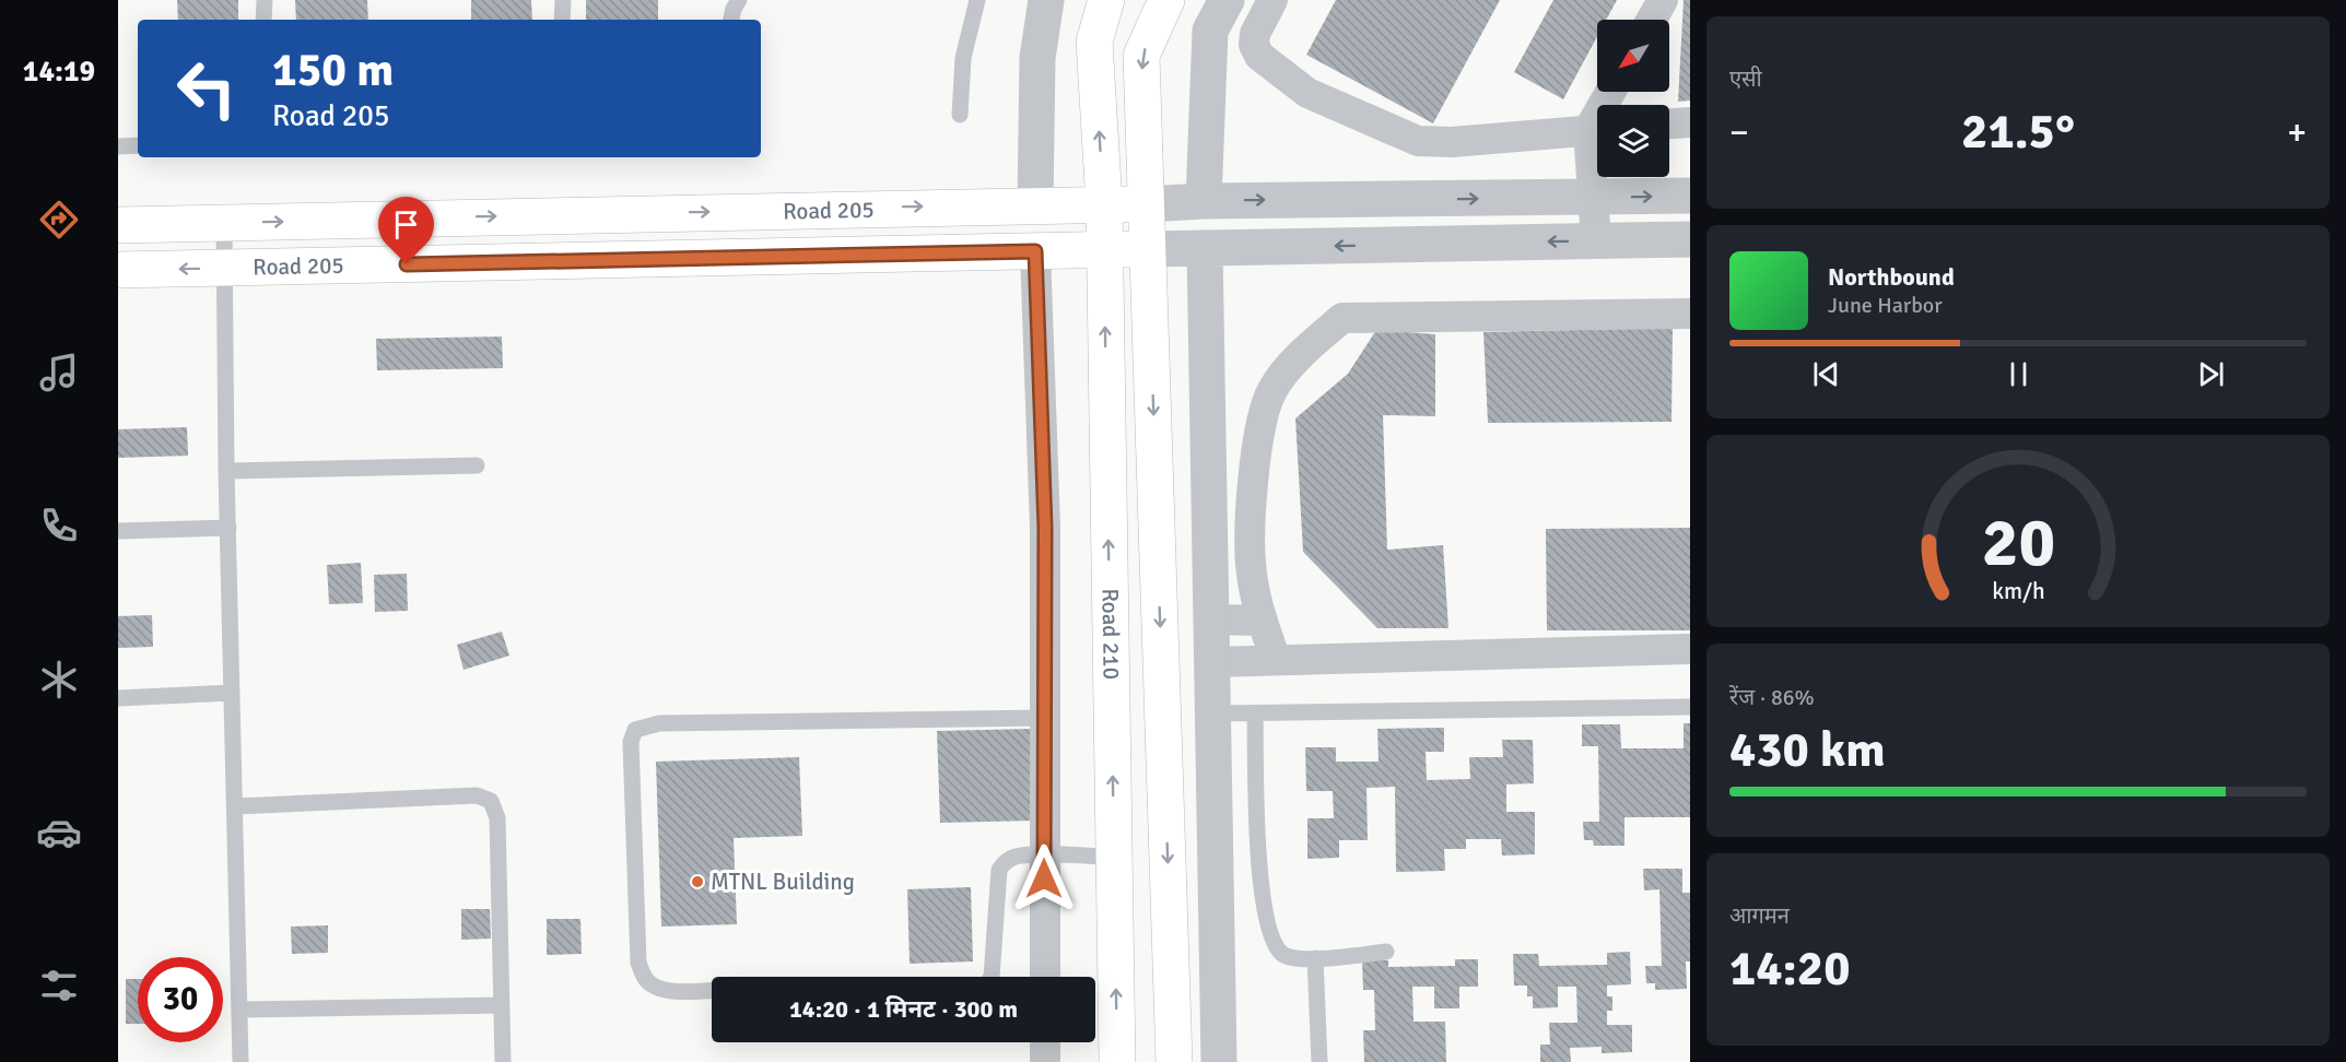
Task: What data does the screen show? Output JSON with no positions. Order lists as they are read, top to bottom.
{
  "streets": {
    "main road": ["Road 205", "Road 210"]
  },
  "crossings": [
    ["Road 205", "Road 210"]
  ],
  "places": ["MTNL Building"],
  "north": "bottom left",
  "page": {
    "tabs": "14:19",
    "tile": [
      "एसी",
      ["रेंज · 86%", "430 km"],
      ["आगमन", "14:20"]
    ],
    "turn": ["150 m", "Road 205"],
    "heat": ["−", "21.5°", "+"],
    "song": ["Northbound", "June Harbor"],
    "limit": "30",
    "trip": "14:20 · 1 मिनट · 300 m",
    "gauge": ["20", "km/h"]
  }
}
